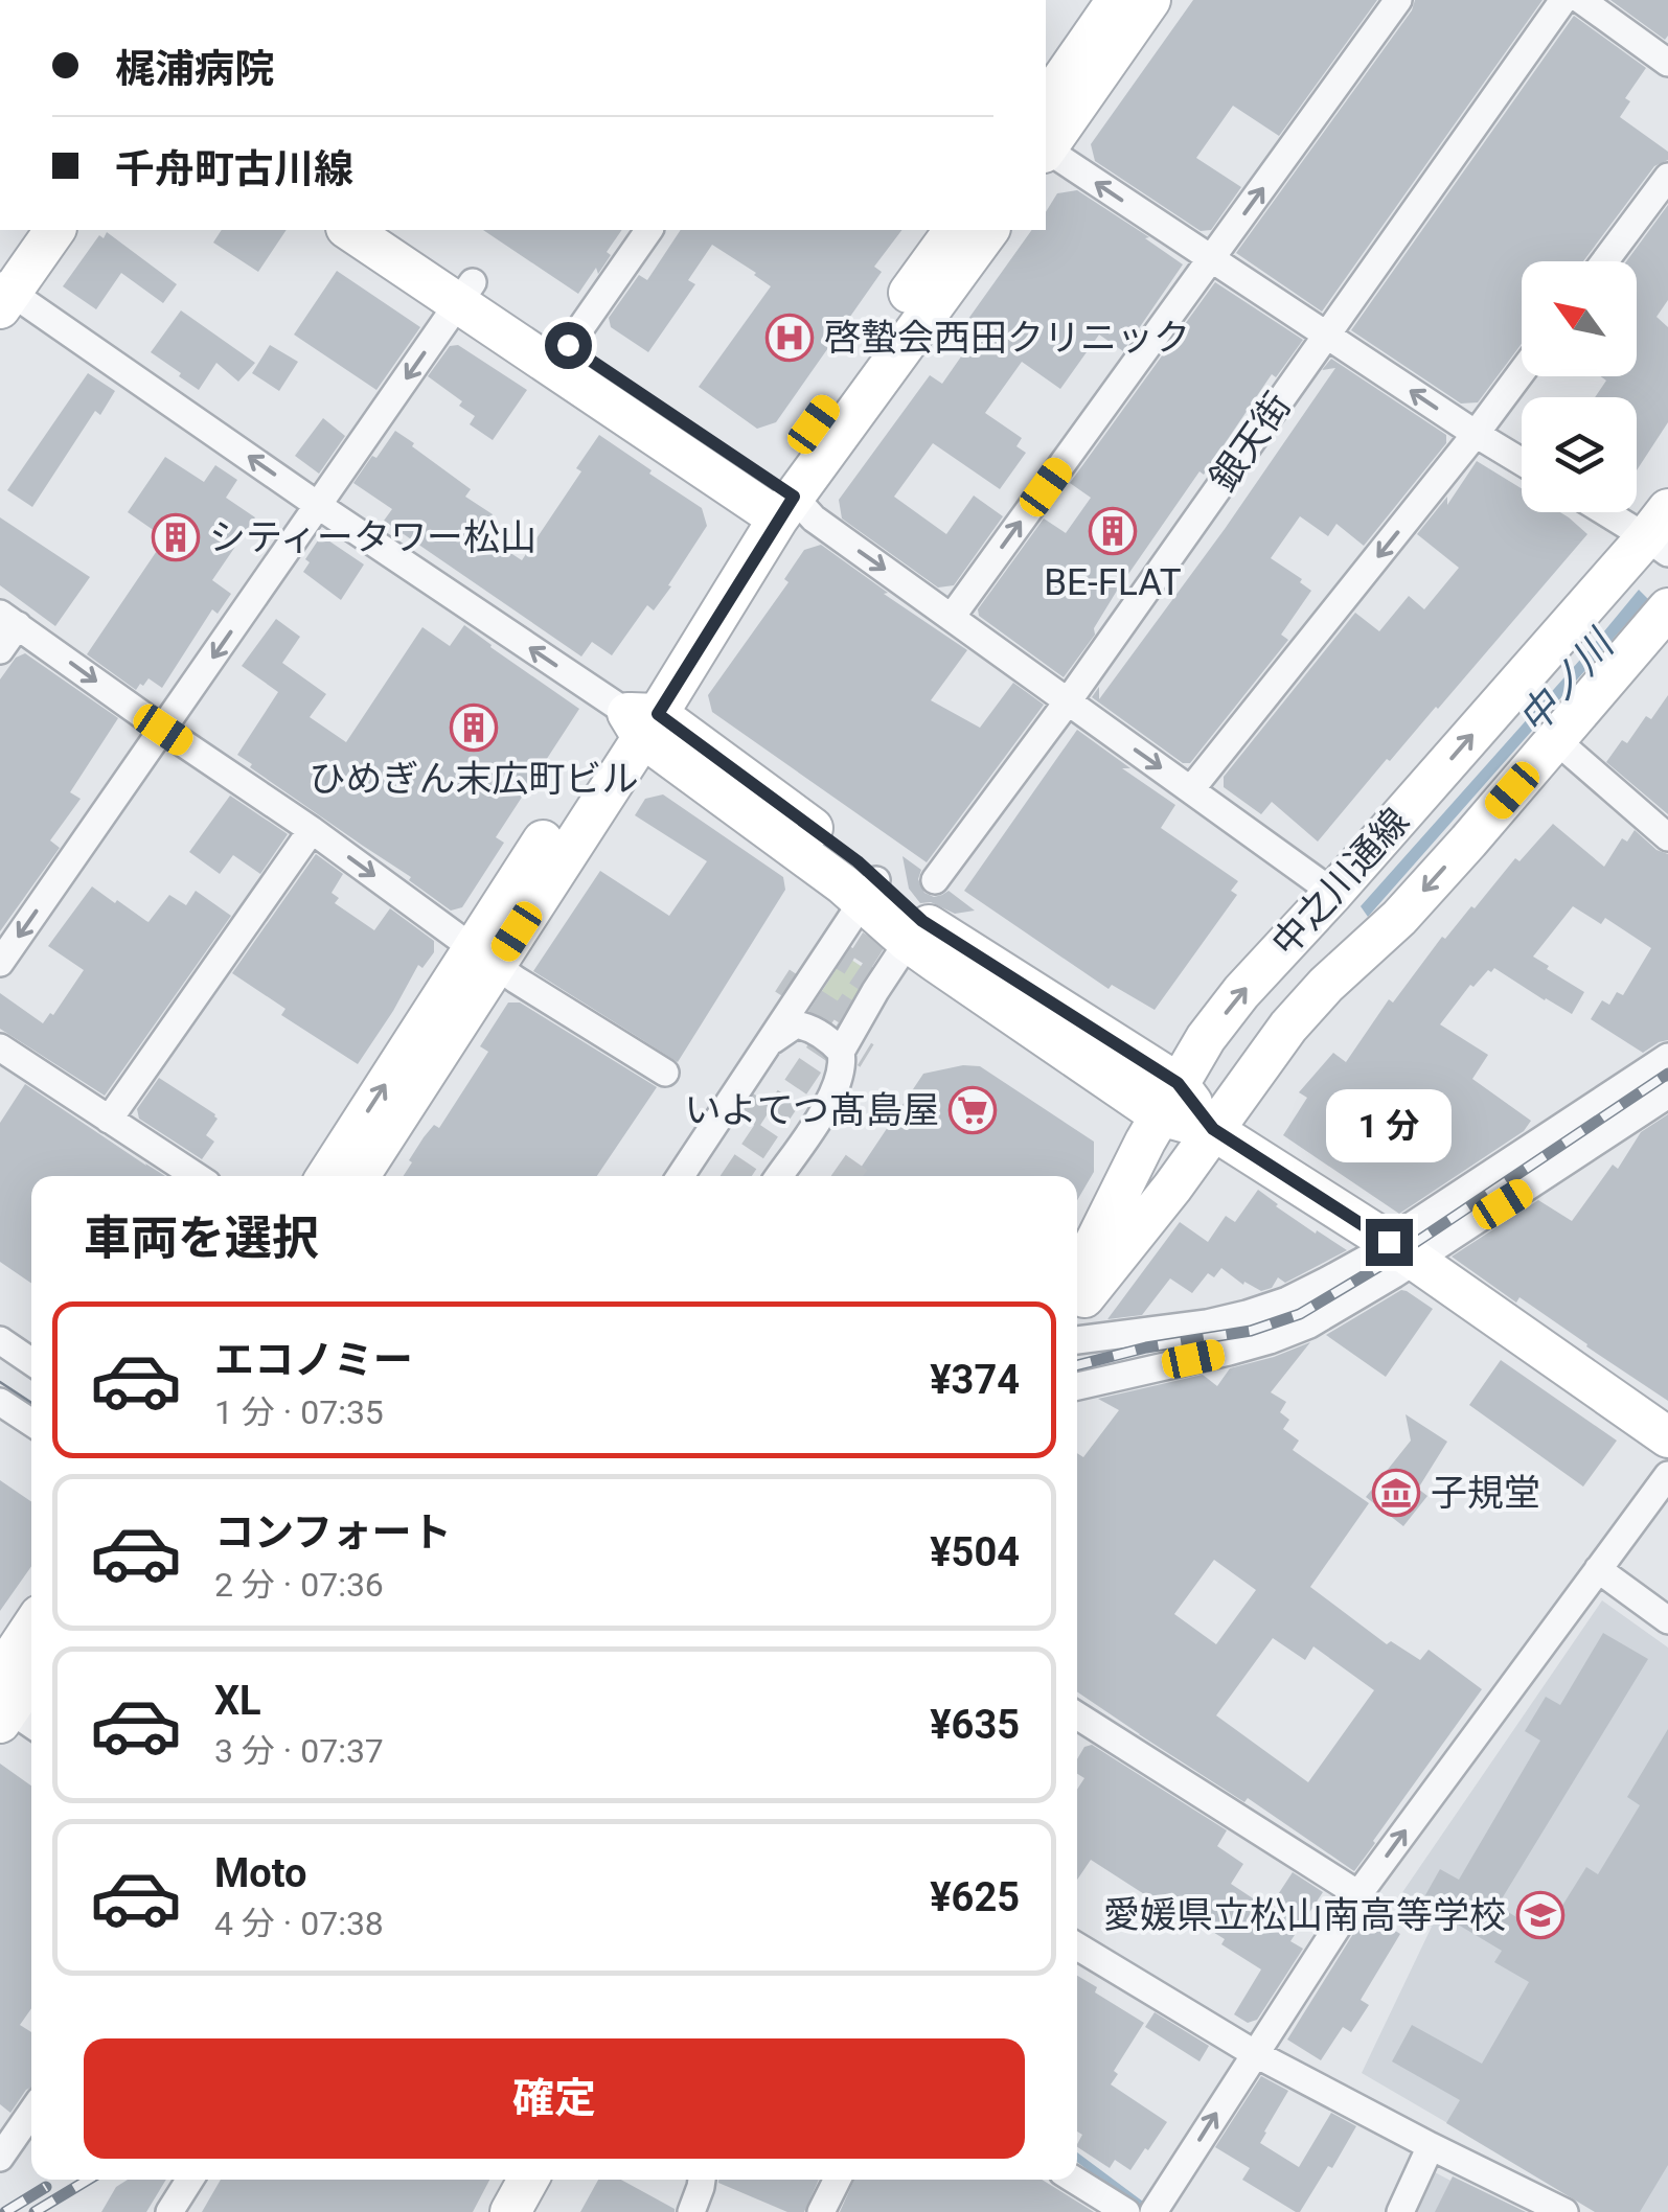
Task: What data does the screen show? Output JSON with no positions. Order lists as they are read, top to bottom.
{
  "streets": {
    "street": ["銀天街", "中之川通線"]
  },
  "water": ["中ノ川"],
  "places": {
    "hospital": ["啓蟄会西田クリニック"],
    "building": ["BE-FLAT", "シティータワー松山", "ひめぎん末広町ビル"],
    "supermarket": ["いよてつ髙島屋"],
    "museum": ["子規堂"],
    "school or university": ["愛媛県立松山南高等学校"]
  },
  "north": "top left",
  "page": {
    "banner": ["梶浦病院", "千舟町古川線"],
    "bubble": "1 分",
    "heading": "車両を選択",
    "list": [
      {
        "name": "エコノミー",
        "note": "1 分 · 07:35",
        "value": "¥374"
      },
      {
        "name": "コンフォート",
        "note": "2 分 · 07:36",
        "value": "¥504"
      },
      {
        "name": "XL",
        "note": "3 分 · 07:37",
        "value": "¥635"
      },
      {
        "name": "Moto",
        "note": "4 分 · 07:38",
        "value": "¥625"
      }
    ],
    "buttons": "確定"
  }
}
